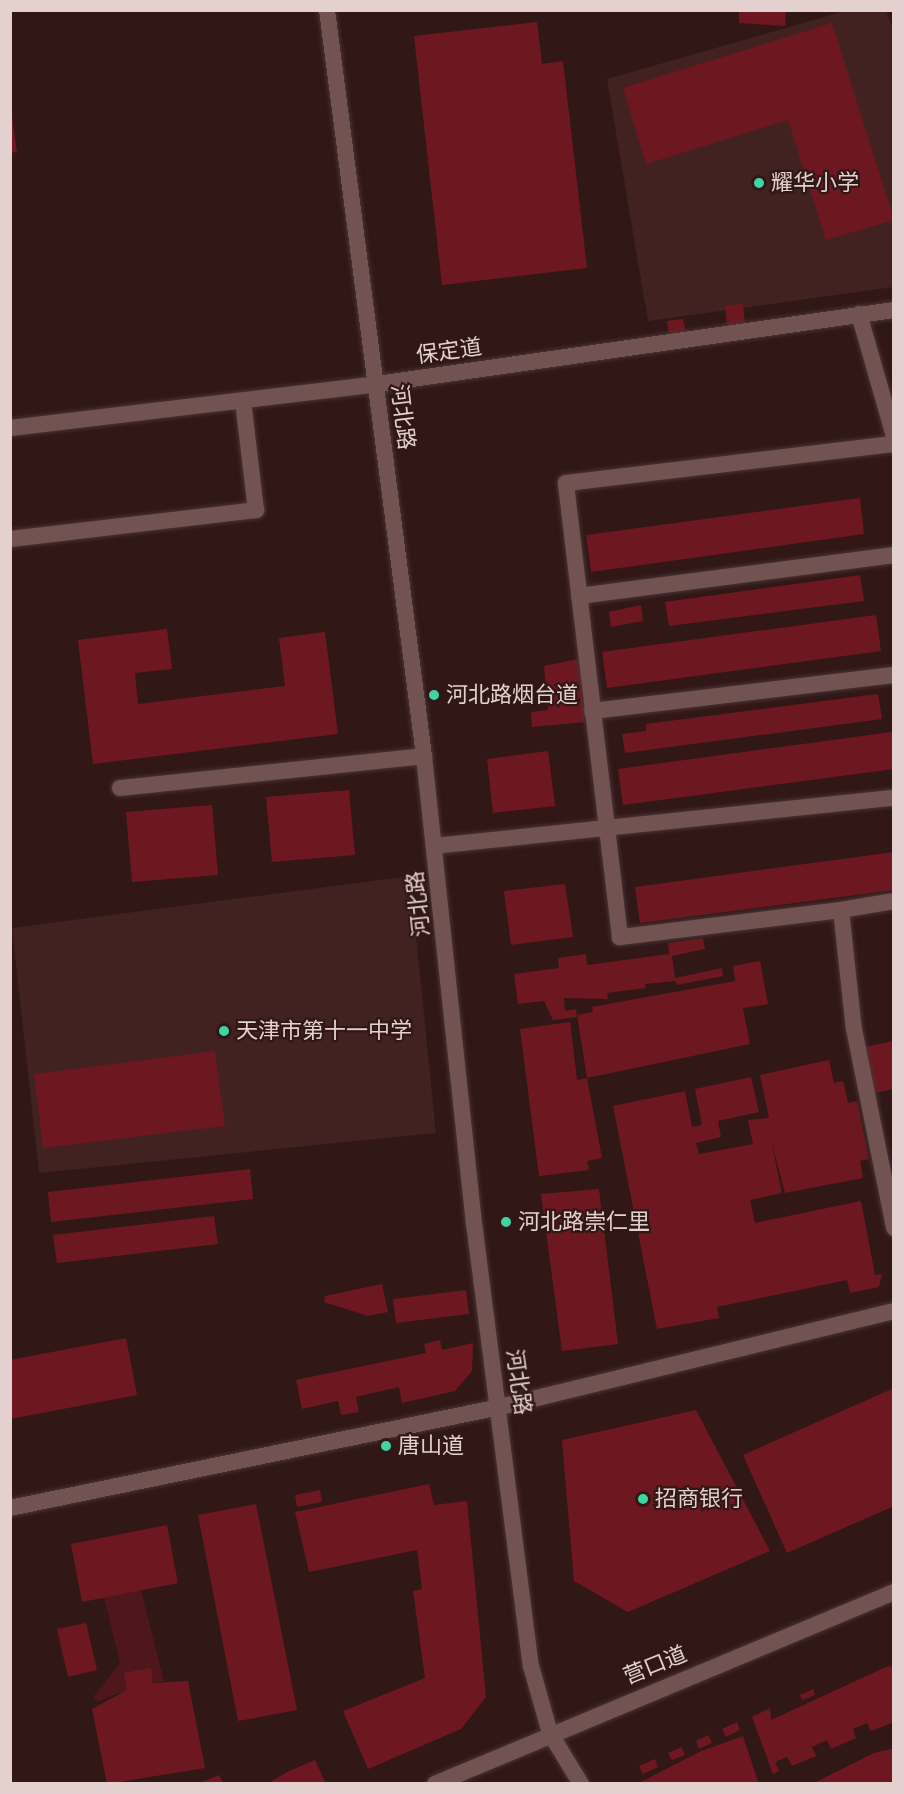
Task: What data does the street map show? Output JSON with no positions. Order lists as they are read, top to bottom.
{
  "streets": {
    "street": ["保定道", "河北路", "营口道"]
  },
  "crossings": [
    ["保定道", "河北路"],
    ["河北路", "营口道"]
  ],
  "places": [
    "耀华小学",
    "河北路烟台道",
    "天津市第十一中学",
    "河北路崇仁里",
    "唐山道",
    "招商银行"
  ]
}
